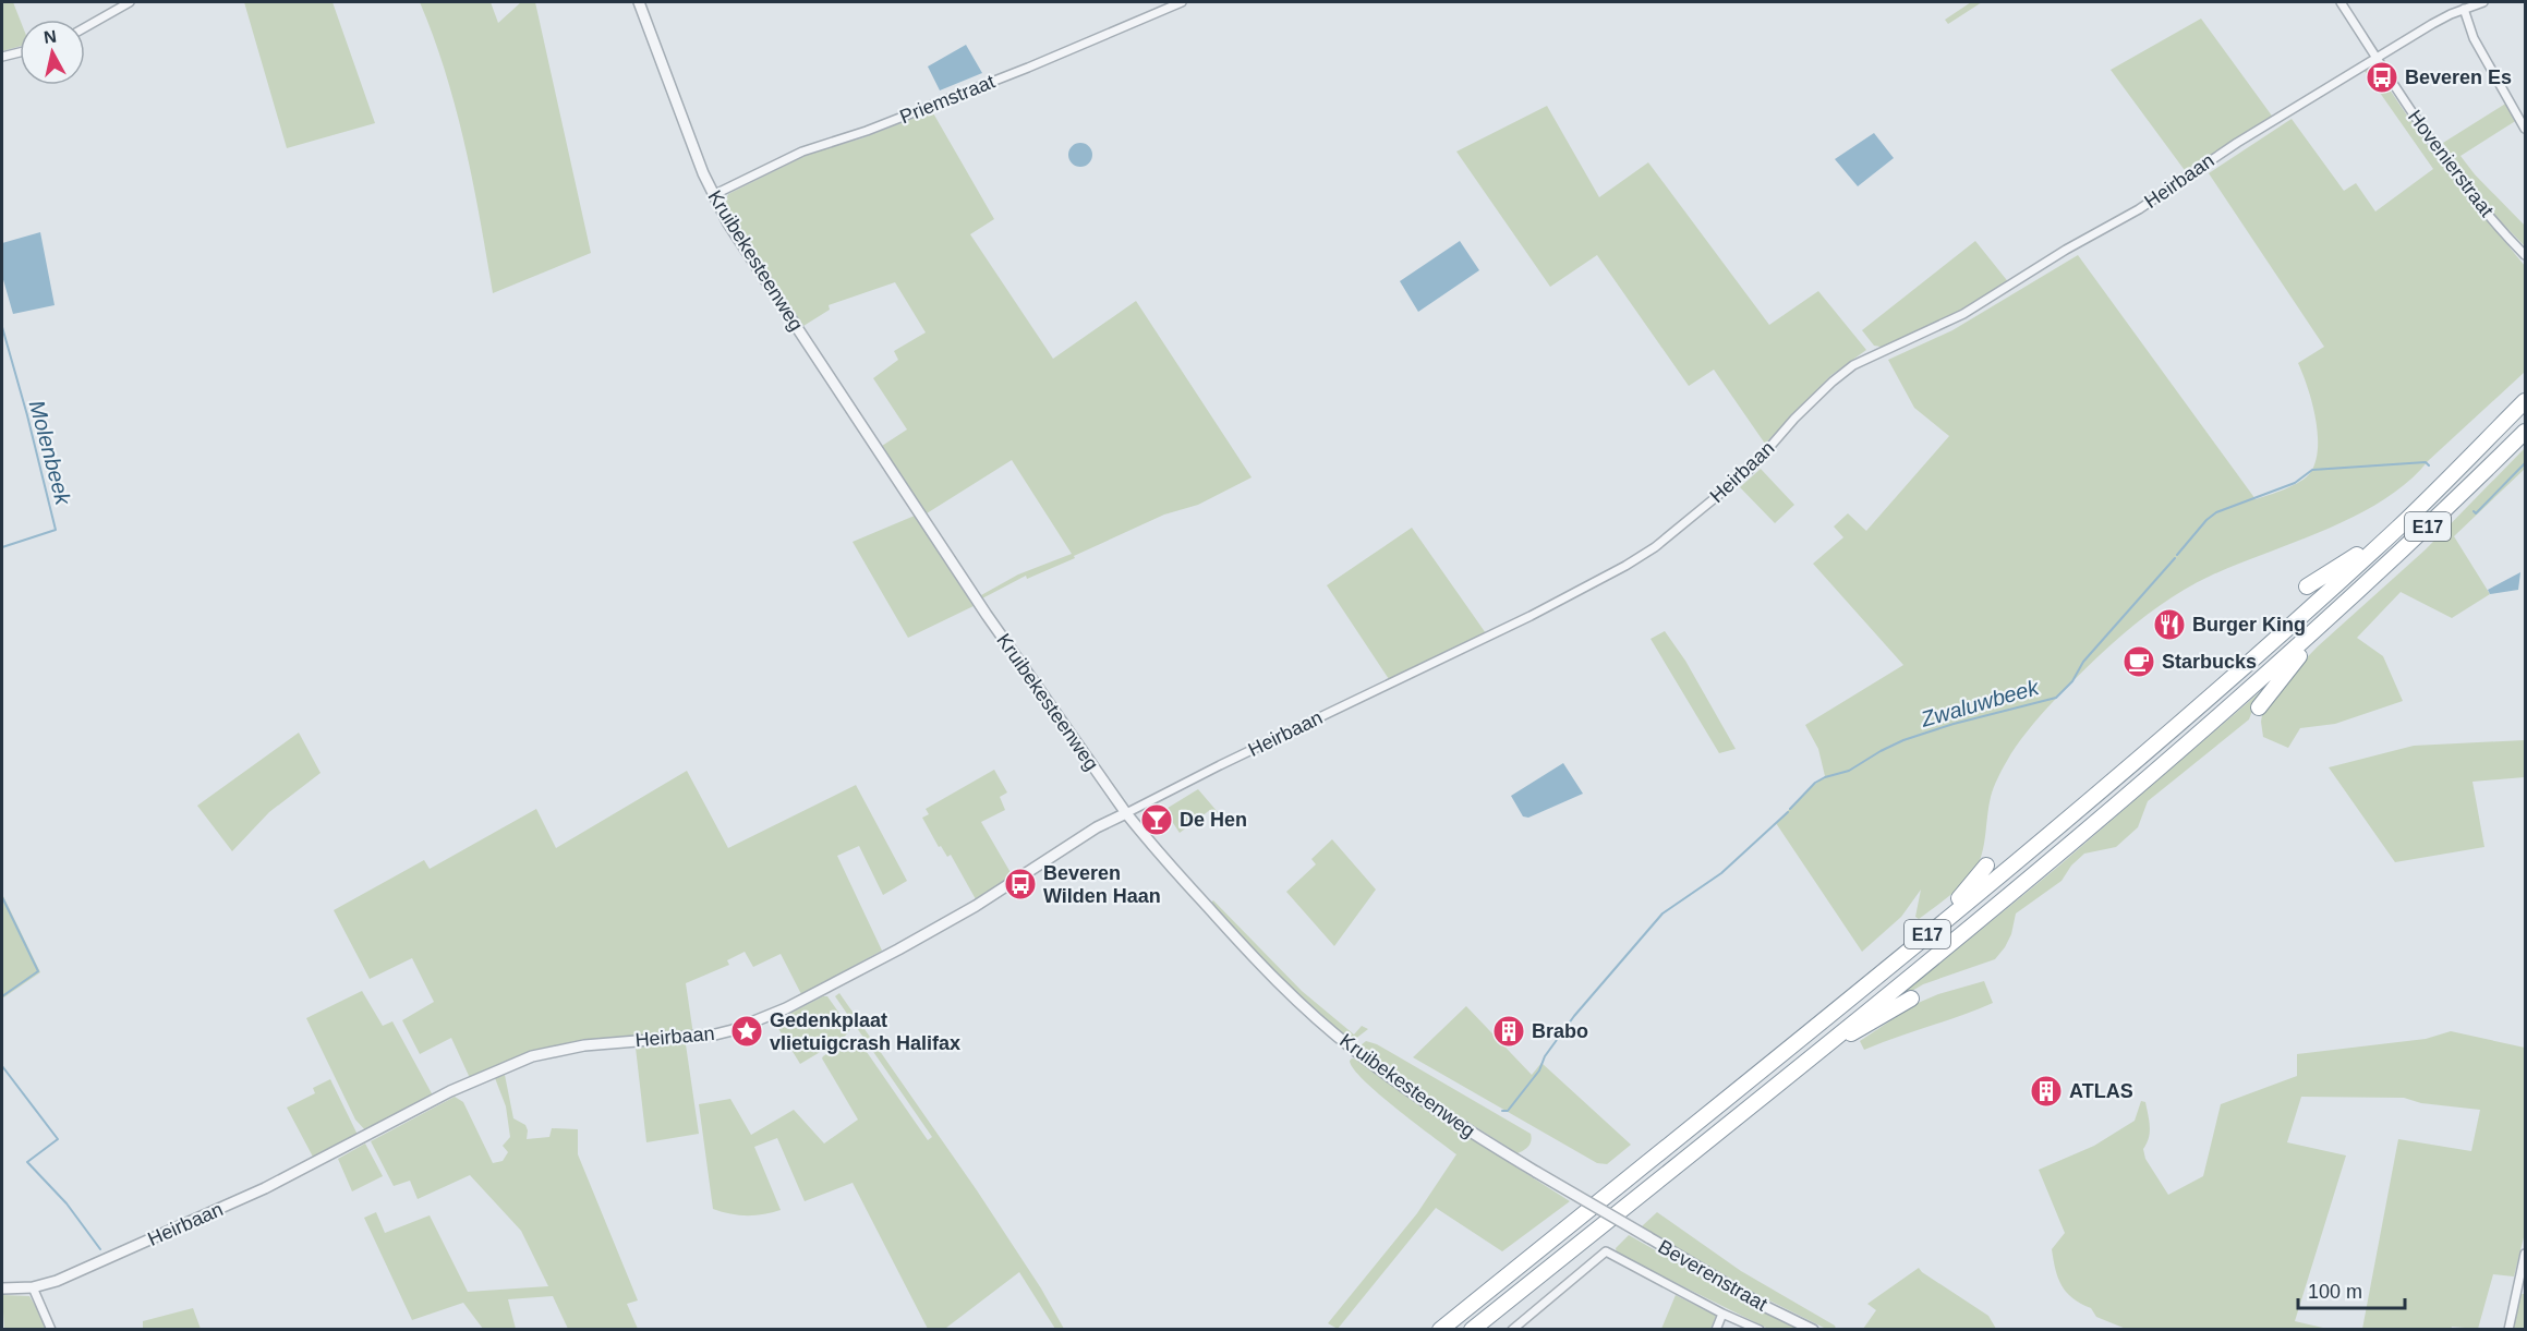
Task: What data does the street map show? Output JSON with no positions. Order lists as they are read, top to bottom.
{
  "streets": {
    "highway": ["E17"],
    "street": [
      "Priemstraat",
      "Hovenierstraat",
      "Heirbaan",
      "Kruibekesteenweg",
      "Beverenstraat"
    ]
  },
  "crossings": [
    ["Priemstraat", "Kruibekesteenweg"],
    ["Hovenierstraat", "Heirbaan"],
    ["Heirbaan", "Kruibekesteenweg"],
    ["Kruibekesteenweg", "Beverenstraat"]
  ],
  "water": ["Molenbeek", "Zwaluwbeek"],
  "places": {
    "bus stop": ["Beveren Es", "Beveren Wilden Haan"],
    "restaurant": ["Burger King"],
    "cafe": ["Starbucks"],
    "bar": ["De Hen"],
    "place": ["Gedenkplaat vlietuigcrash Halifax"],
    "building": ["Brabo", "ATLAS"]
  },
  "scale_bar": "100 m",
  "north": "top"
}
